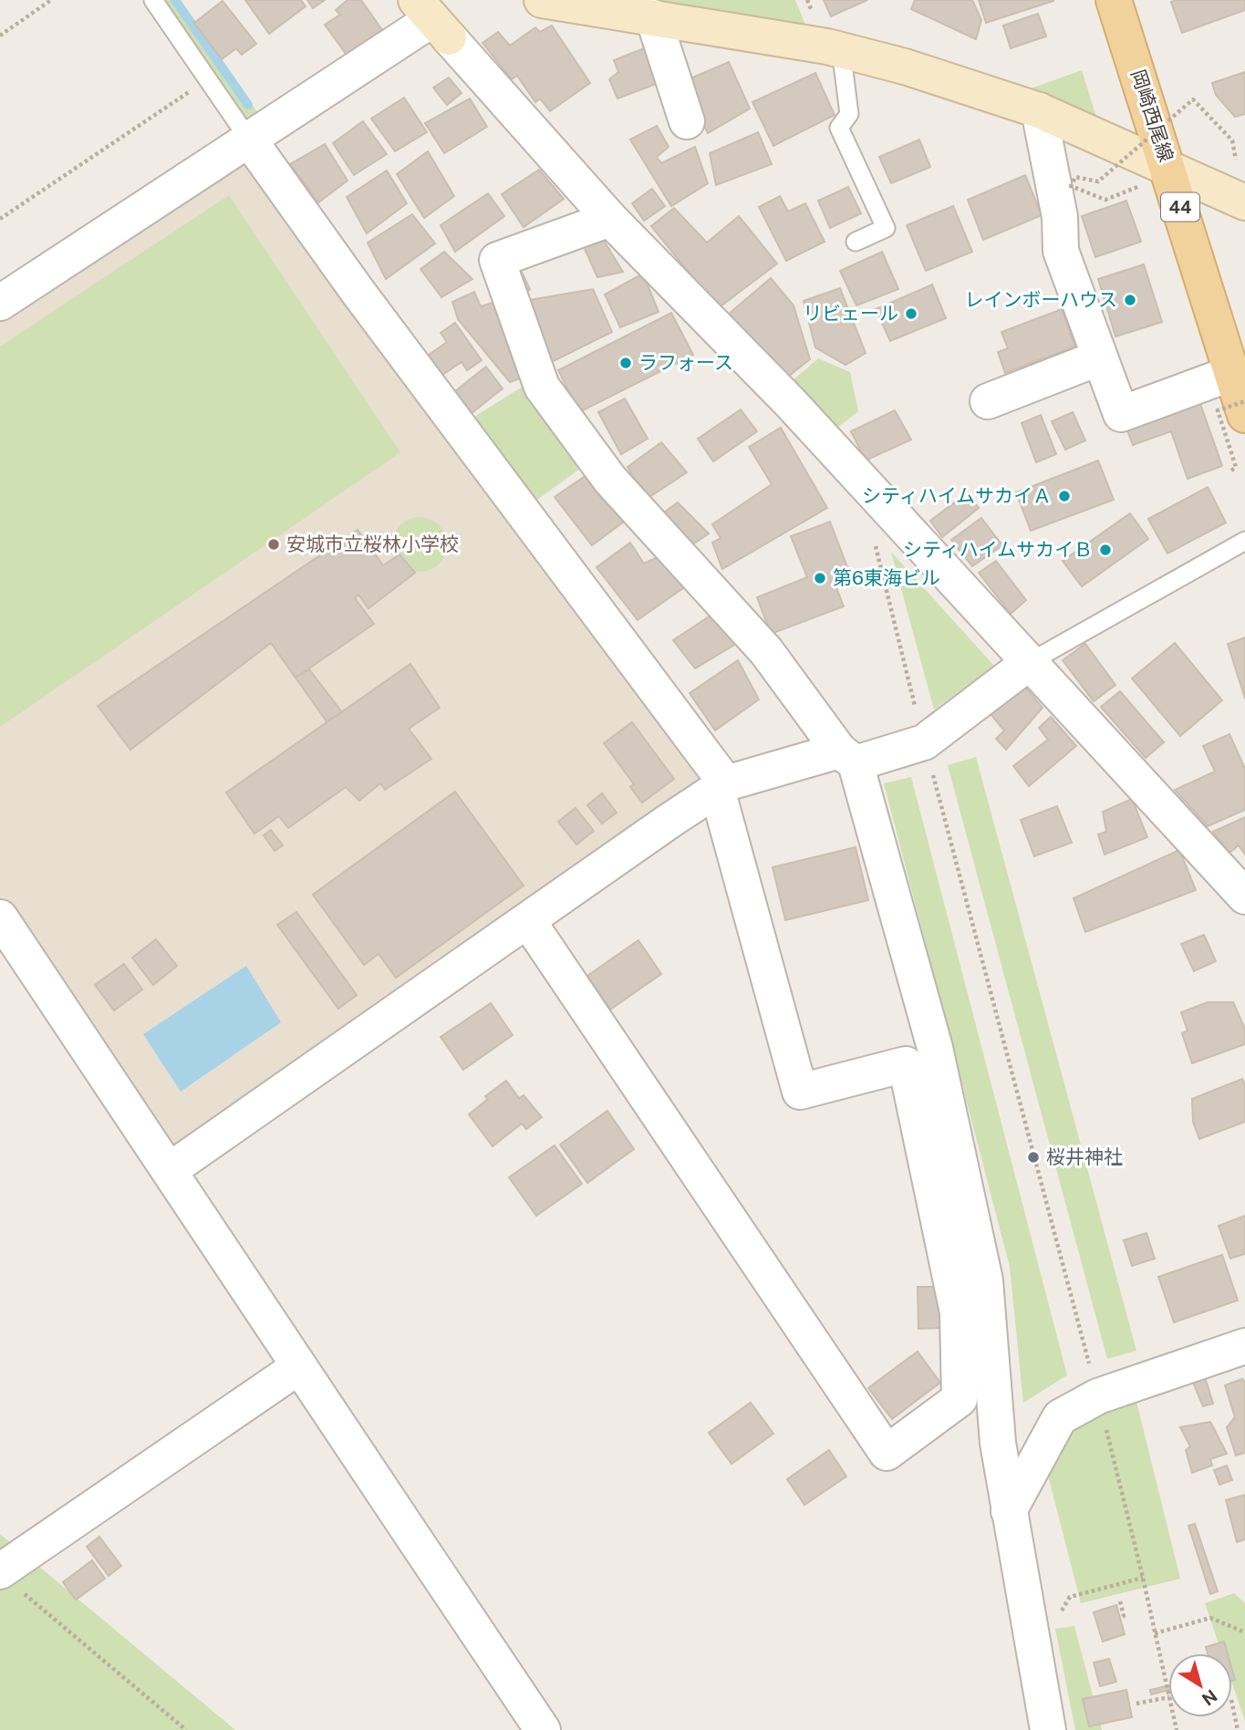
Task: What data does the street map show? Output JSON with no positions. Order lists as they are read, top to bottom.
{
  "streets": {
    "main road": ["岡崎西尾線", "44"]
  },
  "places": [
    "レインボーハウス",
    "リビェール",
    "ラフォース",
    "シティハイムサカイＡ",
    "安城市立桜林小学校",
    "シティハイムサカイＢ",
    "第6東海ビル",
    "桜井神社"
  ],
  "north": "bottom right"
}
